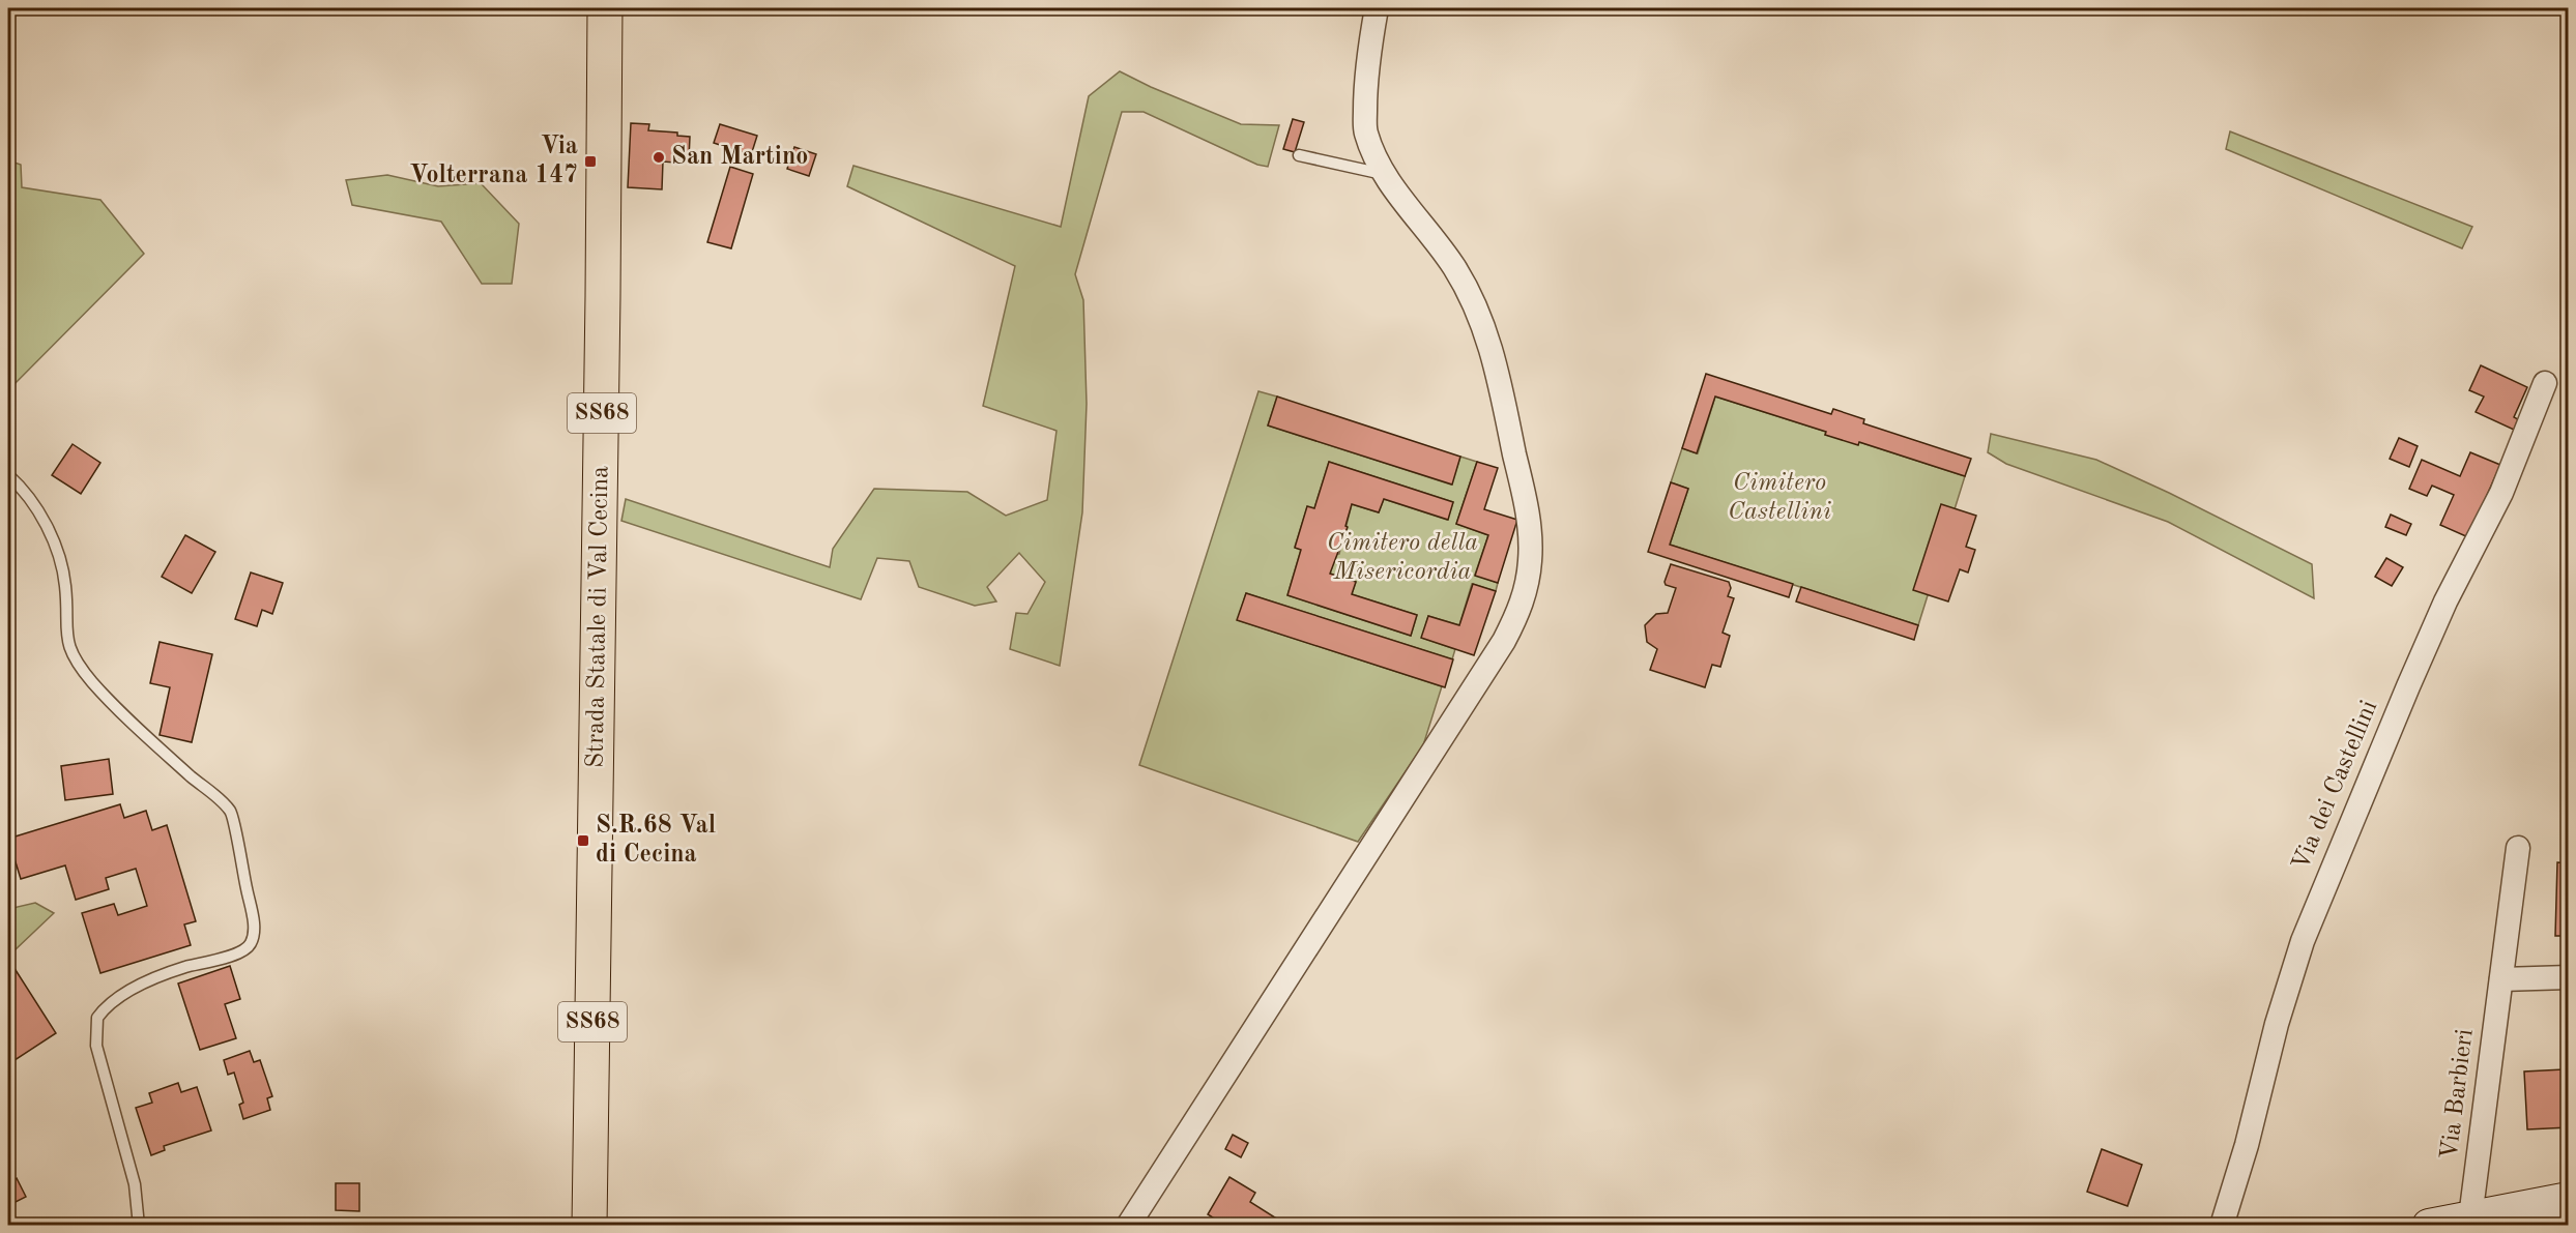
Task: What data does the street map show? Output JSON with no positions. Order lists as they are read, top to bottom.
{
  "streets": {
    "main road": ["SS68", "Strada Statale di Val Cecina"],
    "street": ["Via dei Castellini", "Via Barbieri"]
  },
  "parks": ["Cimitero Castellini", "Cimitero della Misericordia"],
  "places": {
    "other": ["San Martino"],
    "transit": ["Via Volterrana 147", "S.R.68 Val di Cecina"]
  }
}
